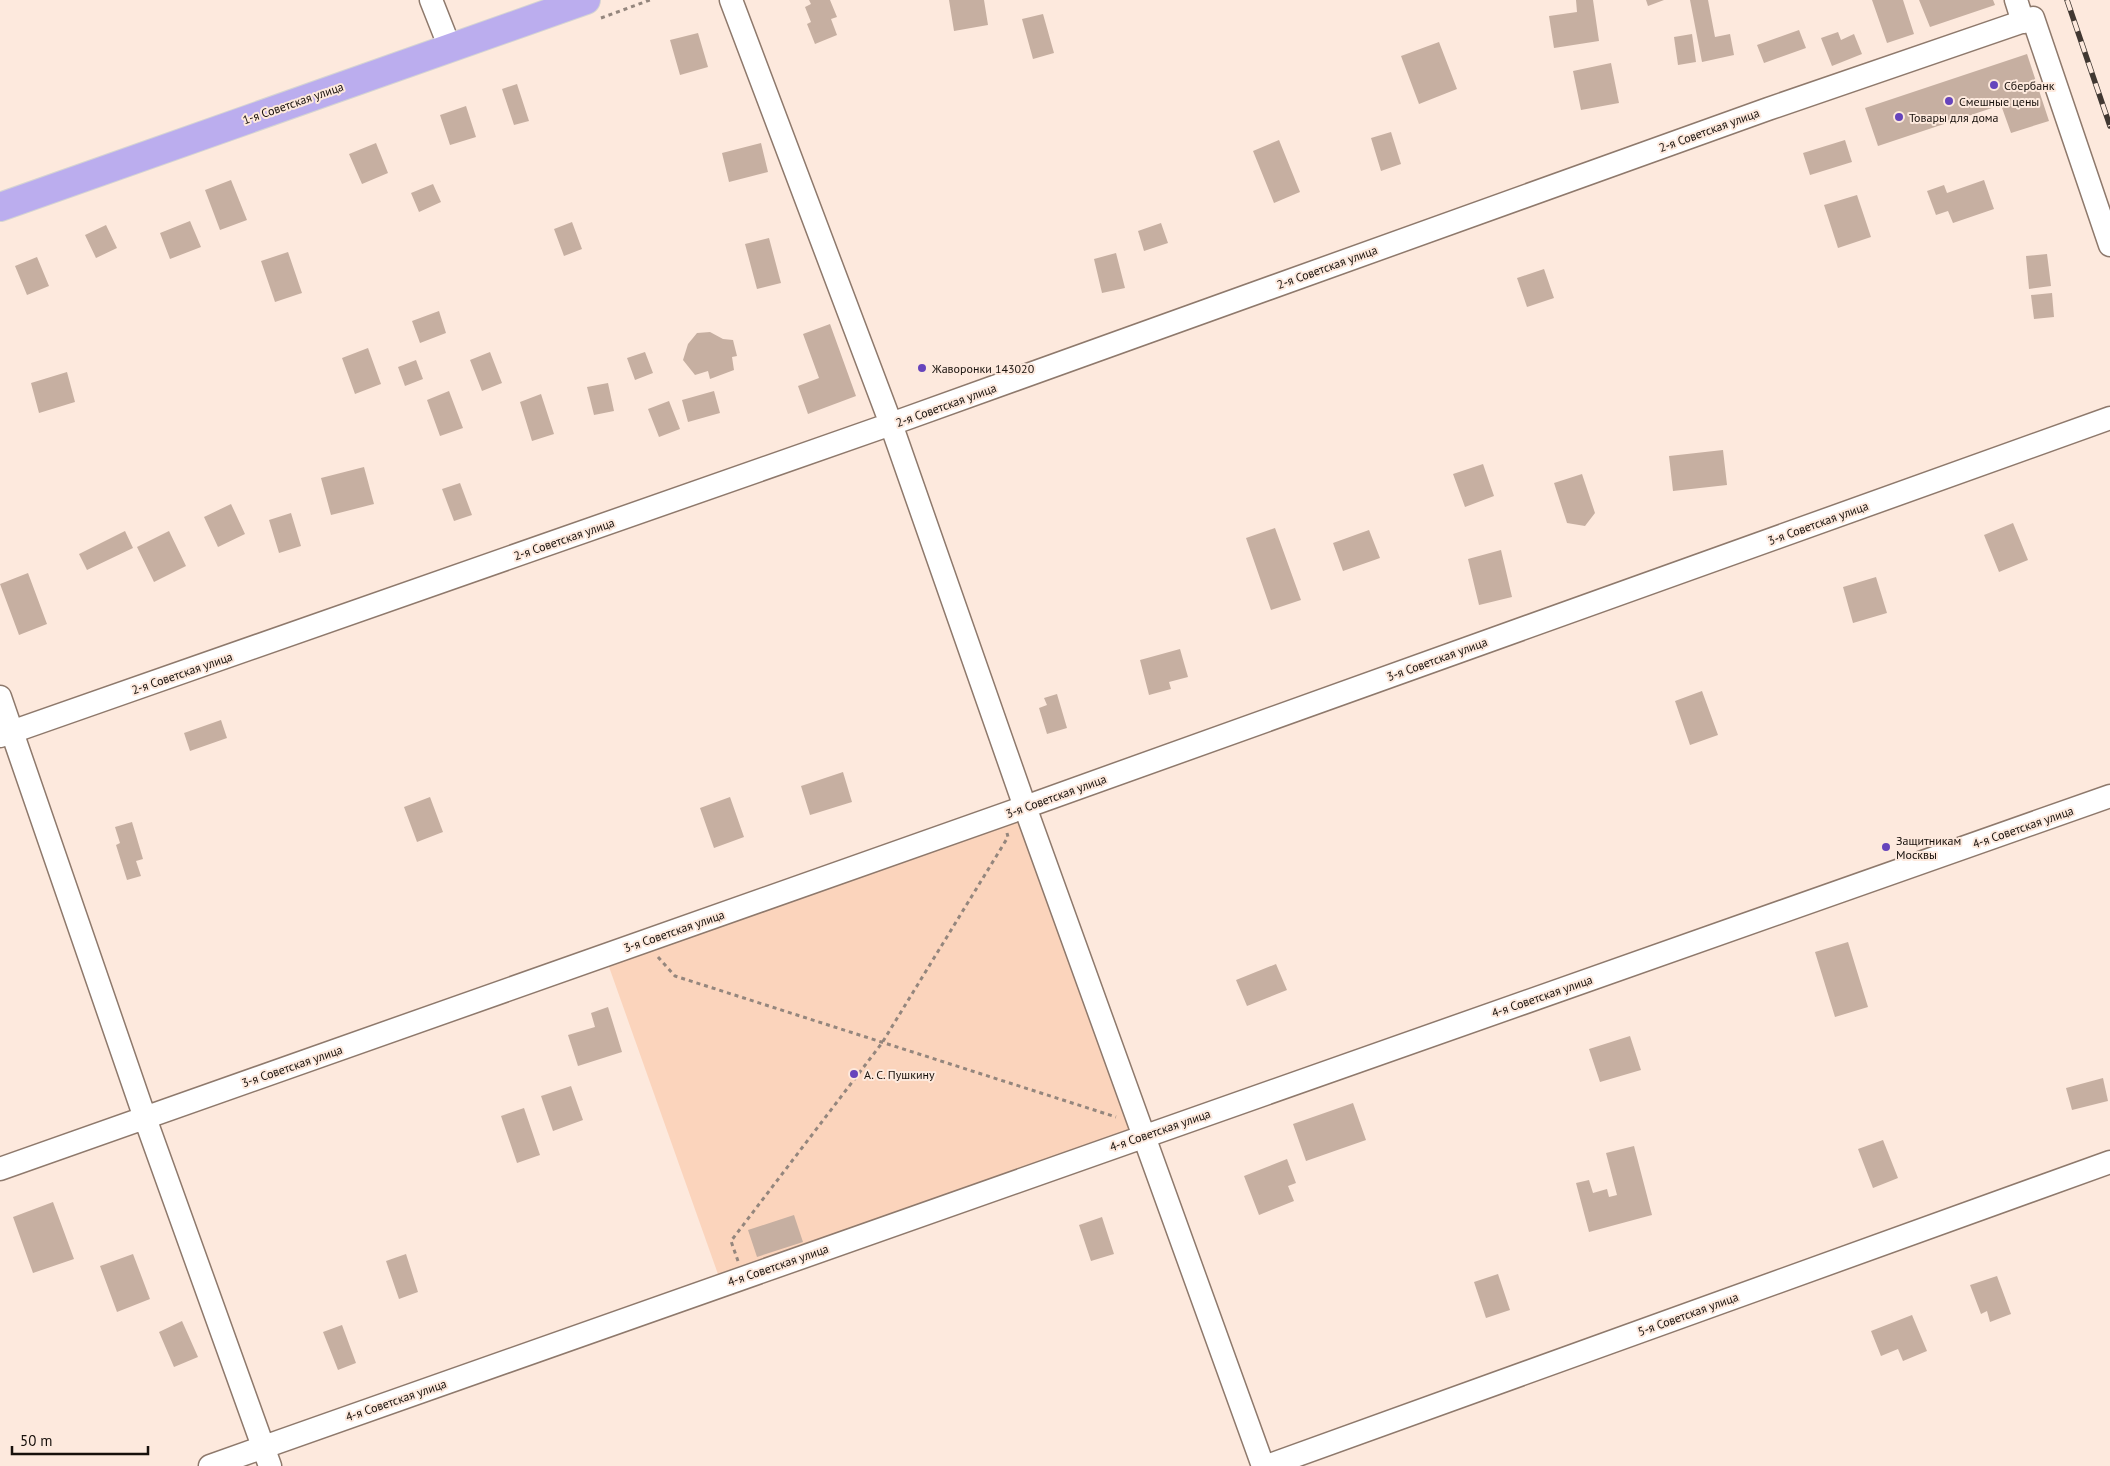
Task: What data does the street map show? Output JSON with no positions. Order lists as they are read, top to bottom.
{
  "streets": {
    "main road": ["1-я Советская улица"],
    "street": [
      "2-я Советская улица",
      "3-я Советская улица",
      "4-я Советская улица",
      "5-я Советская улица"
    ]
  },
  "places": [
    "Сбербанк",
    "Смешные цены",
    "Товары для дома",
    "Жаворонки 143020",
    "Защитникам Москвы",
    "А. С. Пушкину"
  ],
  "scale_bar": "50 m"
}
